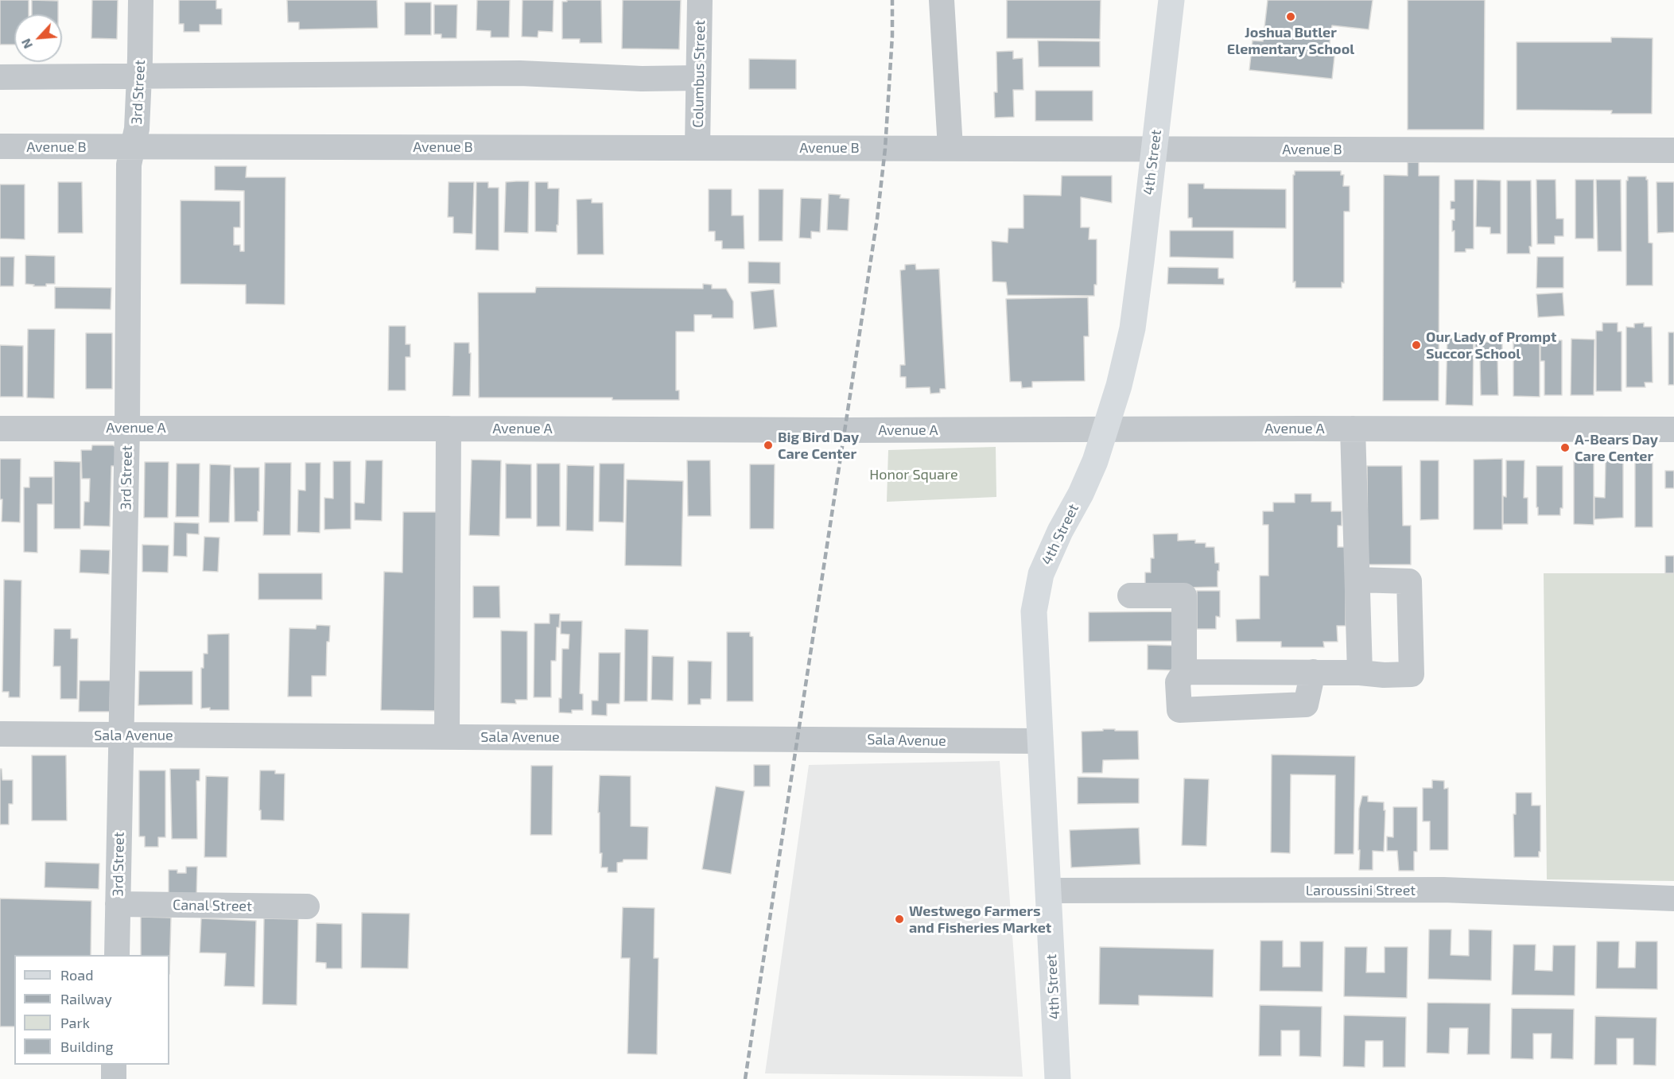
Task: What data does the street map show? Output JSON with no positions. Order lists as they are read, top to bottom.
{
  "streets": {
    "main road": ["4th Street"],
    "street": [
      "Columbus Street",
      "3rd Street",
      "Avenue B",
      "Avenue A",
      "Sala Avenue",
      "Laroussini Street",
      "Canal Street"
    ]
  },
  "crossings": [
    ["Columbus Street", "Avenue B"],
    ["3rd Street", "Avenue B"],
    ["3rd Street", "Avenue A"],
    ["3rd Street", "Sala Avenue"],
    ["3rd Street", "Canal Street"],
    ["Avenue B", "4th Street"],
    ["4th Street", "Avenue A"],
    ["4th Street", "Sala Avenue"],
    ["4th Street", "Laroussini Street"]
  ],
  "parks": ["Honor Square"],
  "places": [
    "Joshua Butler Elementary School",
    "Our Lady of Prompt Succor School",
    "Big Bird Day Care Center",
    "A-Bears Day Care Center",
    "Westwego Farmers and Fisheries Market"
  ],
  "legend": [
    "Road",
    "Railway",
    "Park",
    "Building"
  ],
  "north": "bottom left"
}
